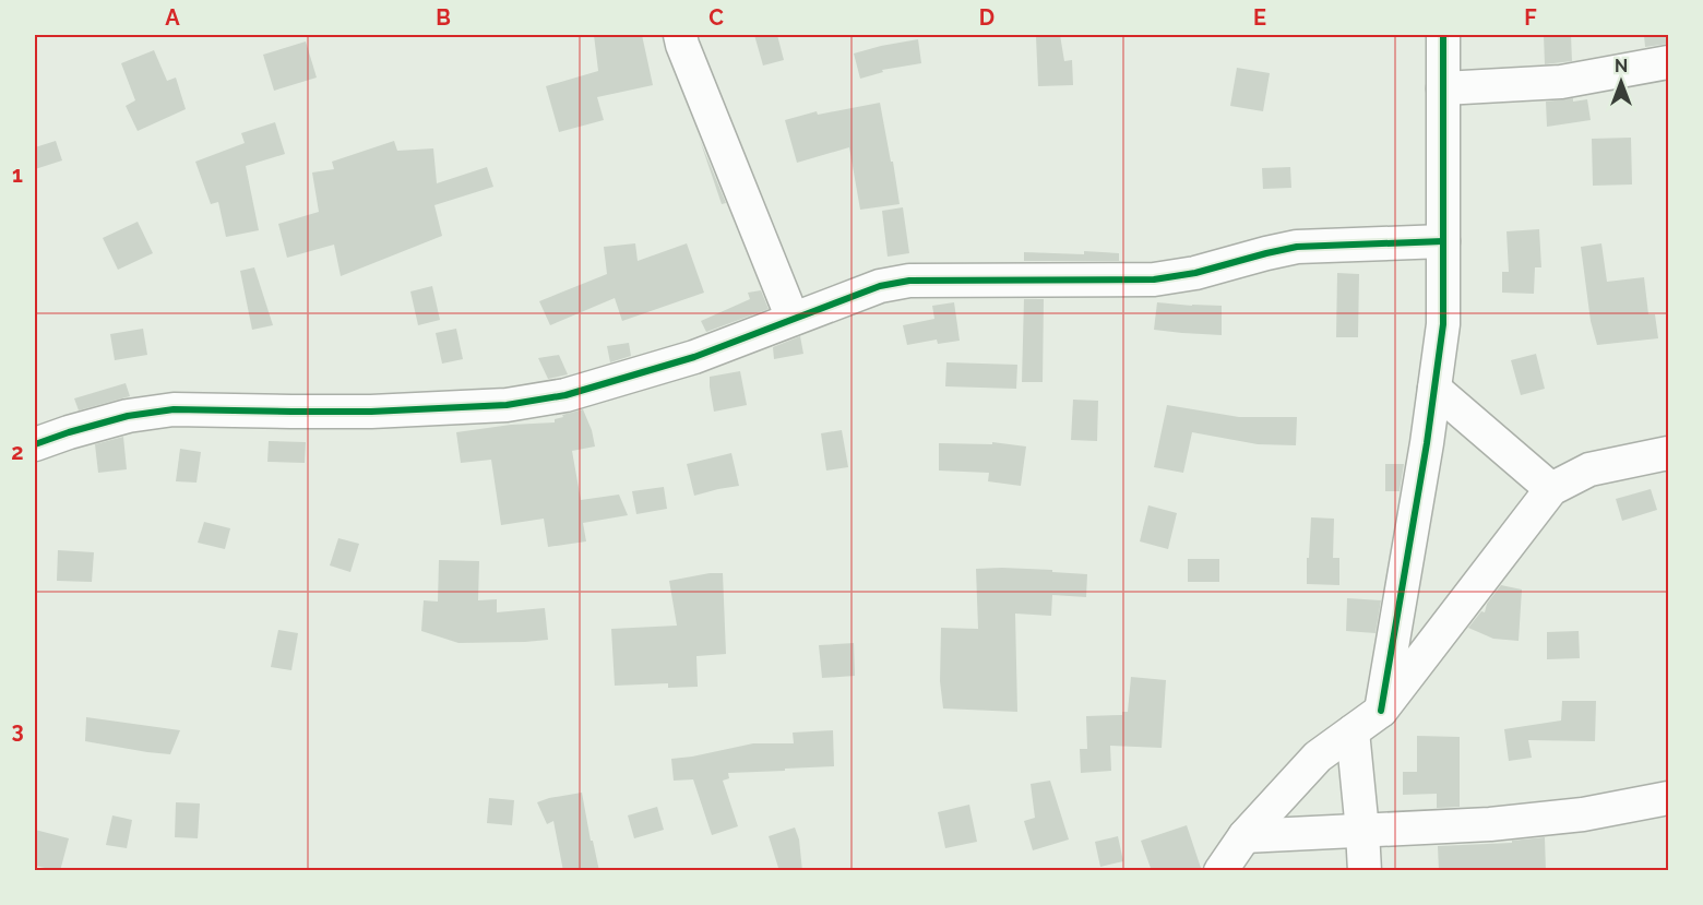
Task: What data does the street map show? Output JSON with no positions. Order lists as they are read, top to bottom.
{
  "north": "top",
  "grid": {
    "columns": [
      "A",
      "B",
      "C",
      "D",
      "E",
      "F"
    ],
    "rows": ["1", "2", "3"]
  }
}
